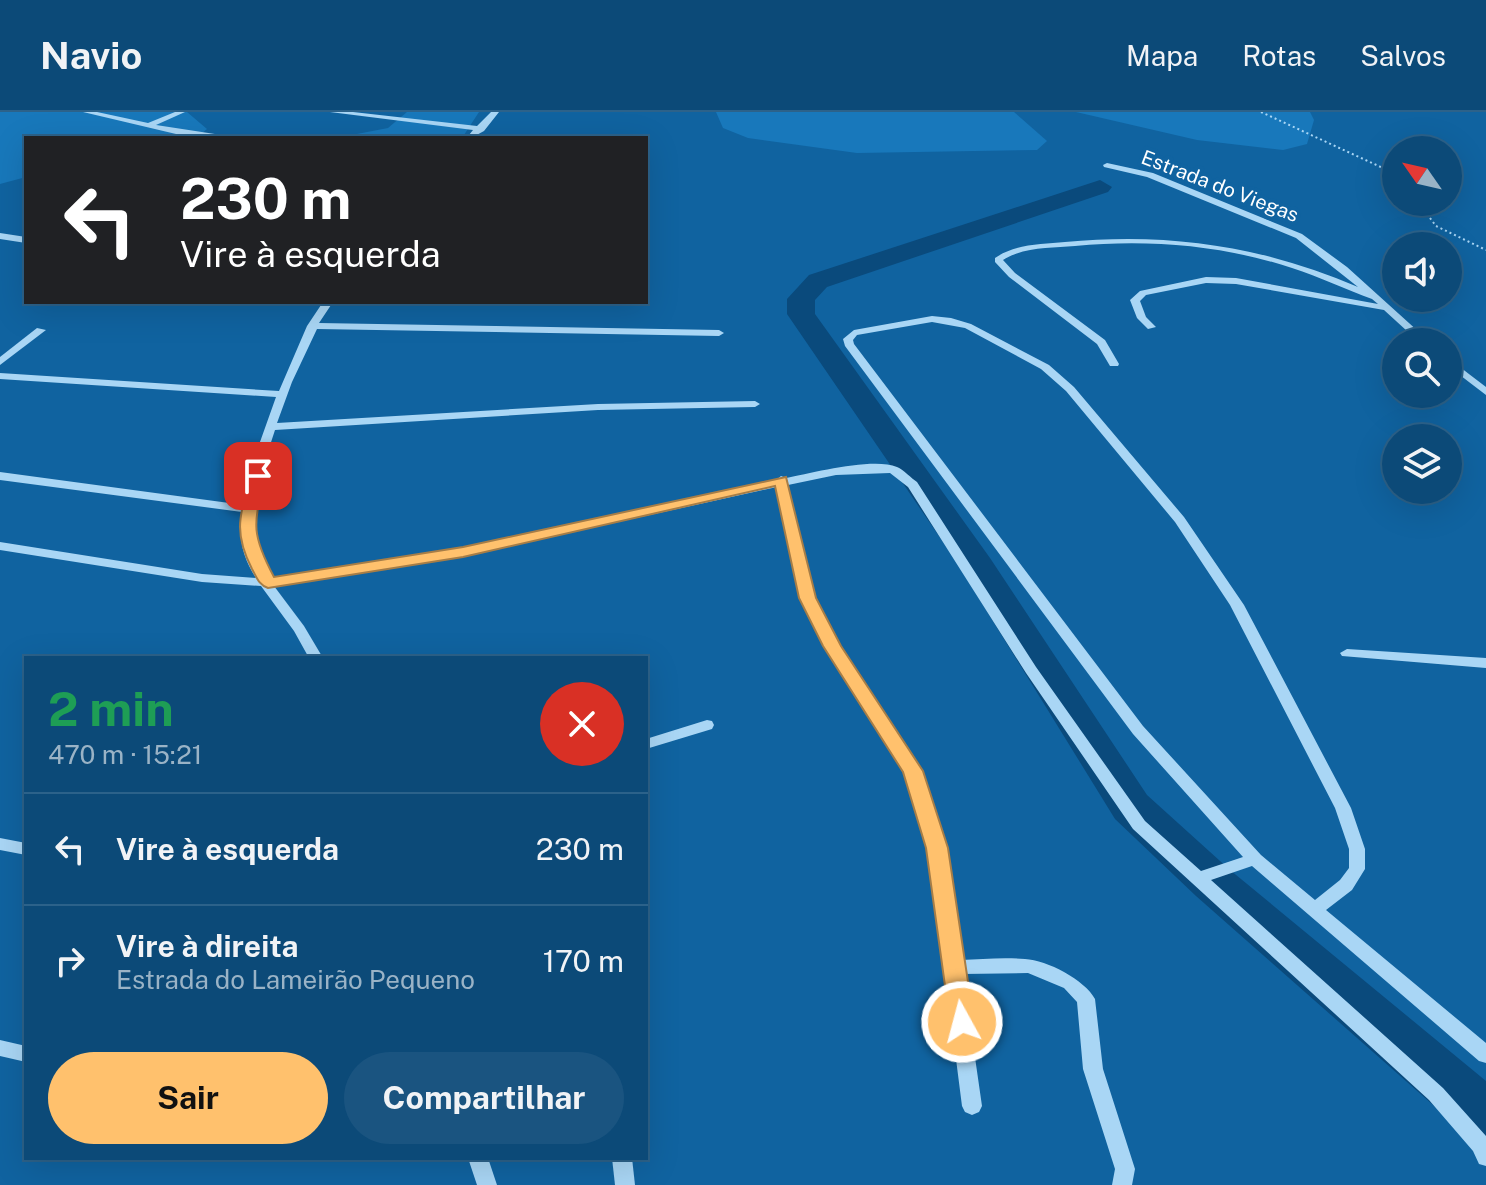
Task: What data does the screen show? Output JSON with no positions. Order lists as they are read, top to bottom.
{
  "streets": {
    "street": ["Estrada do Viegas"]
  },
  "north": "top left",
  "page": {
    "header": "Navio",
    "nav": ["Mapa", "Rotas", "Salvos"],
    "turn": ["230 m", "Vire à esquerda"],
    "heading": ["2 min", "470 m · 15:21"],
    "list": [
      {
        "name": "Vire à esquerda",
        "value": "230 m"
      },
      {
        "name": "Vire à direita",
        "note": "Estrada do Lameirão Pequeno",
        "value": "170 m"
      }
    ],
    "buttons": ["Sair", "Compartilhar"]
  }
}
